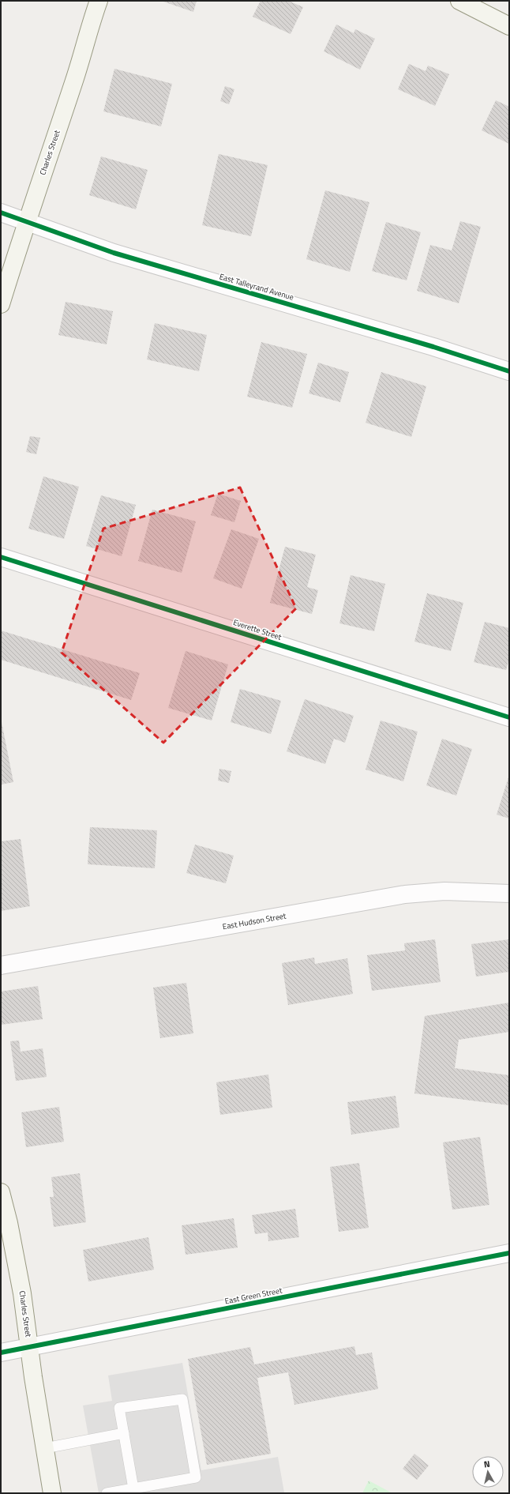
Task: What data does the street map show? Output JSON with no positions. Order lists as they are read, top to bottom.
{
  "streets": {
    "street": [
      "Charles Street",
      "East Talleyrand Avenue",
      "Everette Street",
      "East Hudson Street",
      "East Green Street"
    ]
  },
  "crossings": [
    ["Charles Street", "East Talleyrand Avenue"],
    ["Charles Street", "East Green Street"]
  ],
  "north": "top"
}
